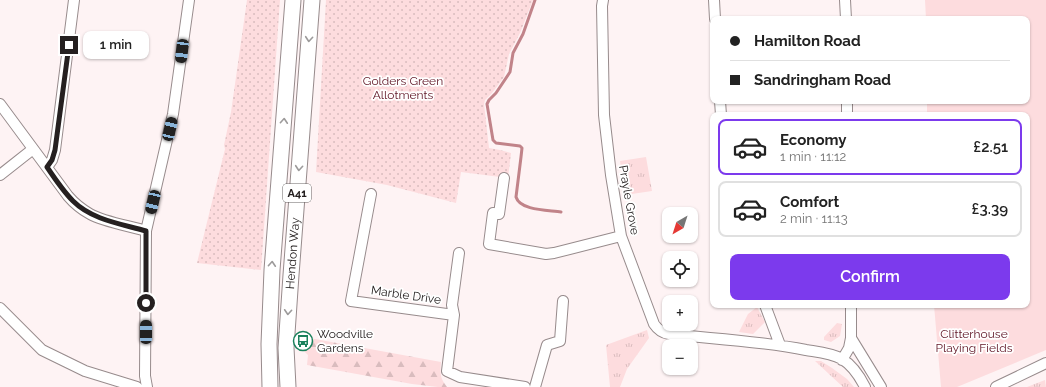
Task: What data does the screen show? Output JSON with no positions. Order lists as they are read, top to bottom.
{
  "streets": {
    "highway": ["A41", "Hendon Way"],
    "street": ["Prayle Grove", "Marble Drive"]
  },
  "parks": ["Golders Green Allotments", "Clitterhouse Playing Fields"],
  "places": {
    "bus stop": ["Woodville Gardens"]
  },
  "north": "bottom left",
  "page": {
    "banner": ["Hamilton Road", "Sandringham Road"],
    "bubble": "1 min",
    "list": [
      {
        "name": "Economy",
        "note": "1 min · 11:12",
        "value": "£2.51"
      },
      {
        "name": "Comfort",
        "note": "2 min · 11:13",
        "value": "£3.39"
      }
    ],
    "map_buttons": ["+", "−"],
    "buttons": "Confirm"
  }
}
